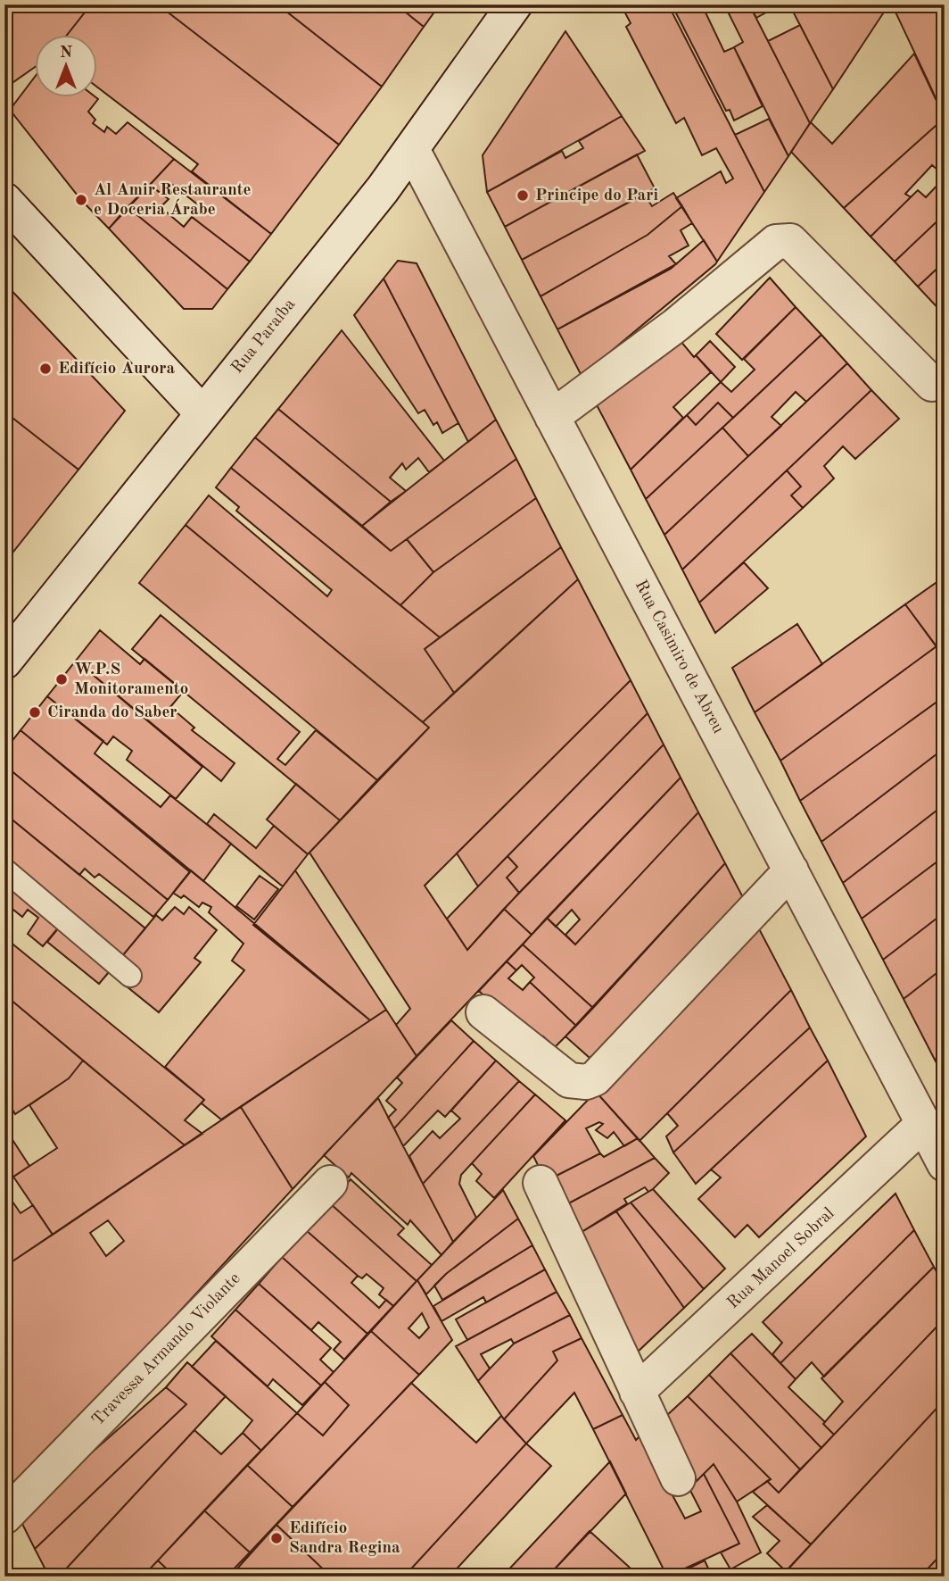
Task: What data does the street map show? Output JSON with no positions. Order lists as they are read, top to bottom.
{
  "streets": {
    "street": [
      "Rua Paraíba",
      "Rua Casimiro de Abreu",
      "Rua Manoel Sobral",
      "Travessa Armando Violante"
    ]
  },
  "crossings": [
    ["Rua Paraíba", "Rua Casimiro de Abreu"],
    ["Rua Casimiro de Abreu", "Rua Manoel Sobral"]
  ],
  "places": [
    "Principe do Pari",
    "Al Amir Restaurante e Doceria Árabe",
    "Edifício Aurora",
    "W.P.S Monitoramento",
    "Ciranda do Saber",
    "Edifício Sandra Regina"
  ],
  "north": "top"
}
